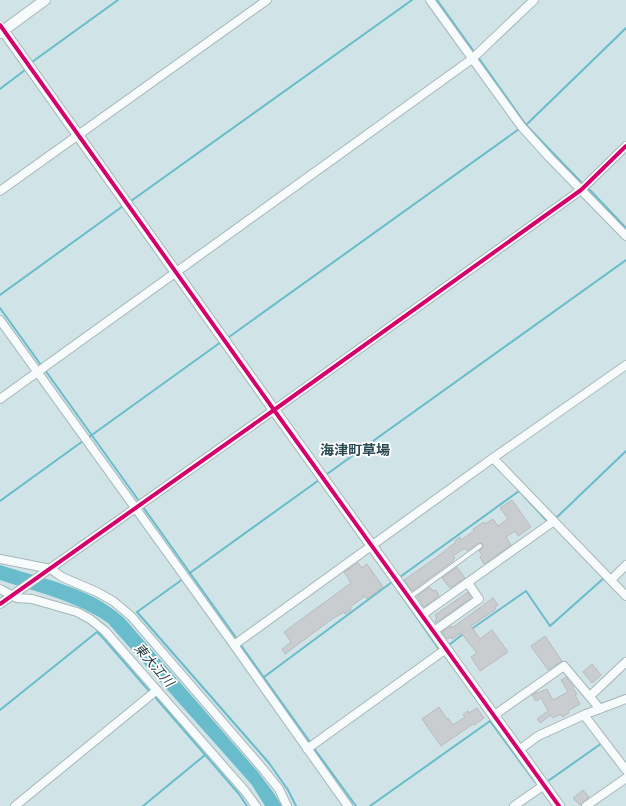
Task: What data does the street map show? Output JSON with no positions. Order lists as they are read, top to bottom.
{
  "districts": ["海津町草場"],
  "water": ["東大江川"]
}
